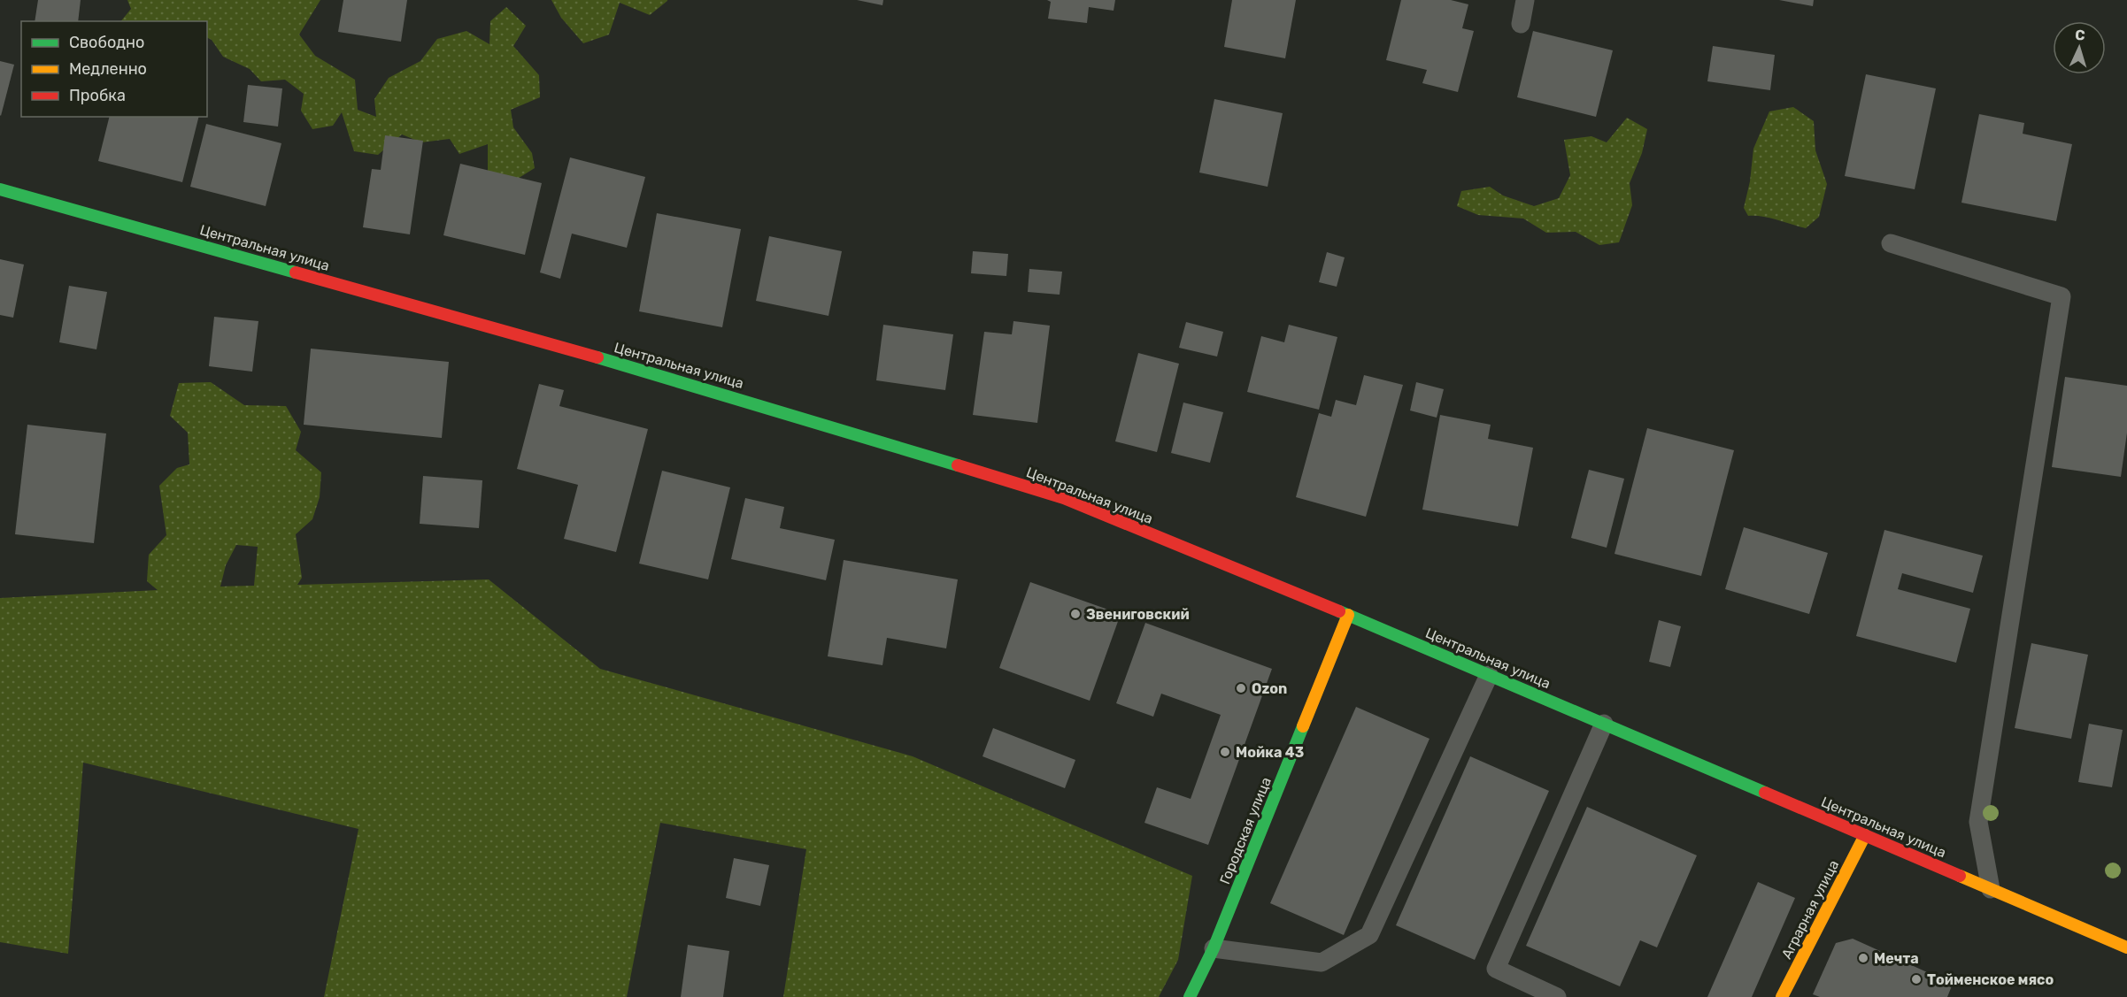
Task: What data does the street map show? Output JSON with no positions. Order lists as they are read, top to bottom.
{
  "streets": {
    "street": ["Центральная улица", "Городская улица", "Аграрная улица"]
  },
  "crossings": [
    ["Центральная улица", "Городская улица"],
    ["Центральная улица", "Аграрная улица"]
  ],
  "places": [
    "Звениговский",
    "Ozon",
    "Мойка 43",
    "Мечта",
    "Тойменское мясо"
  ],
  "legend": ["Свободно", "Медленно", "Пробка"],
  "north": "top"
}
